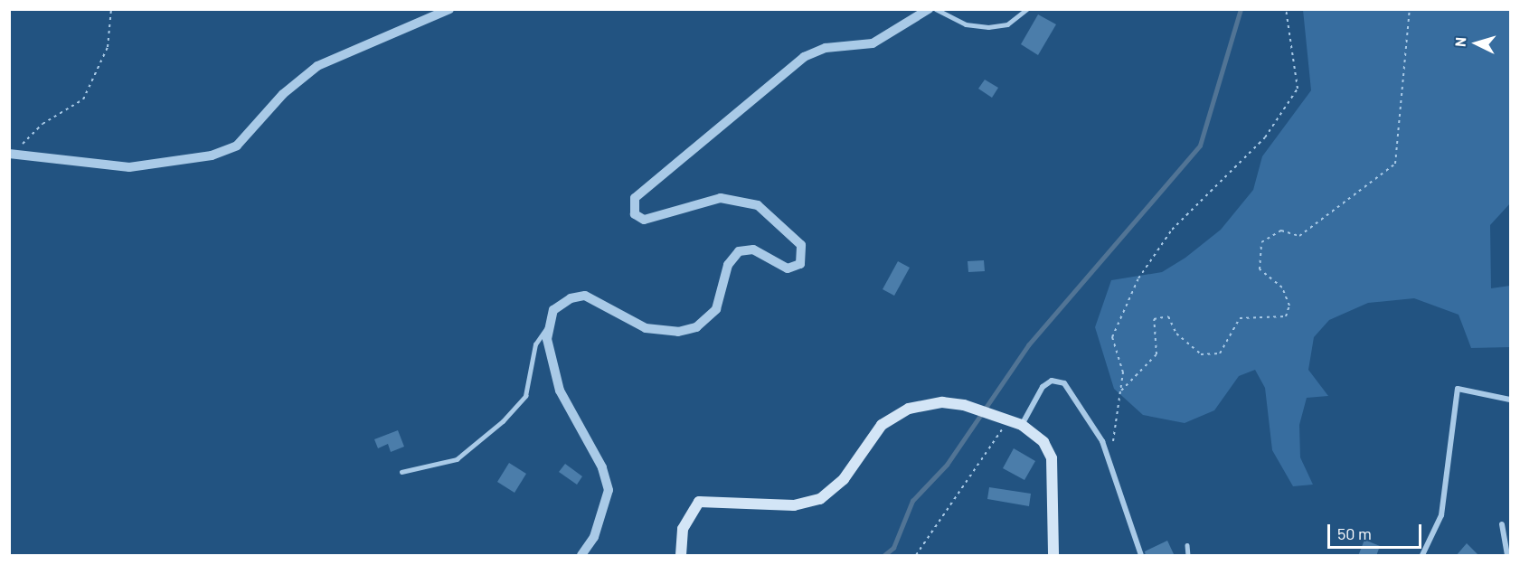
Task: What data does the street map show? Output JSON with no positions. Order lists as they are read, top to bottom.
{
  "scale_bar": "50 m",
  "north": "left"
}
